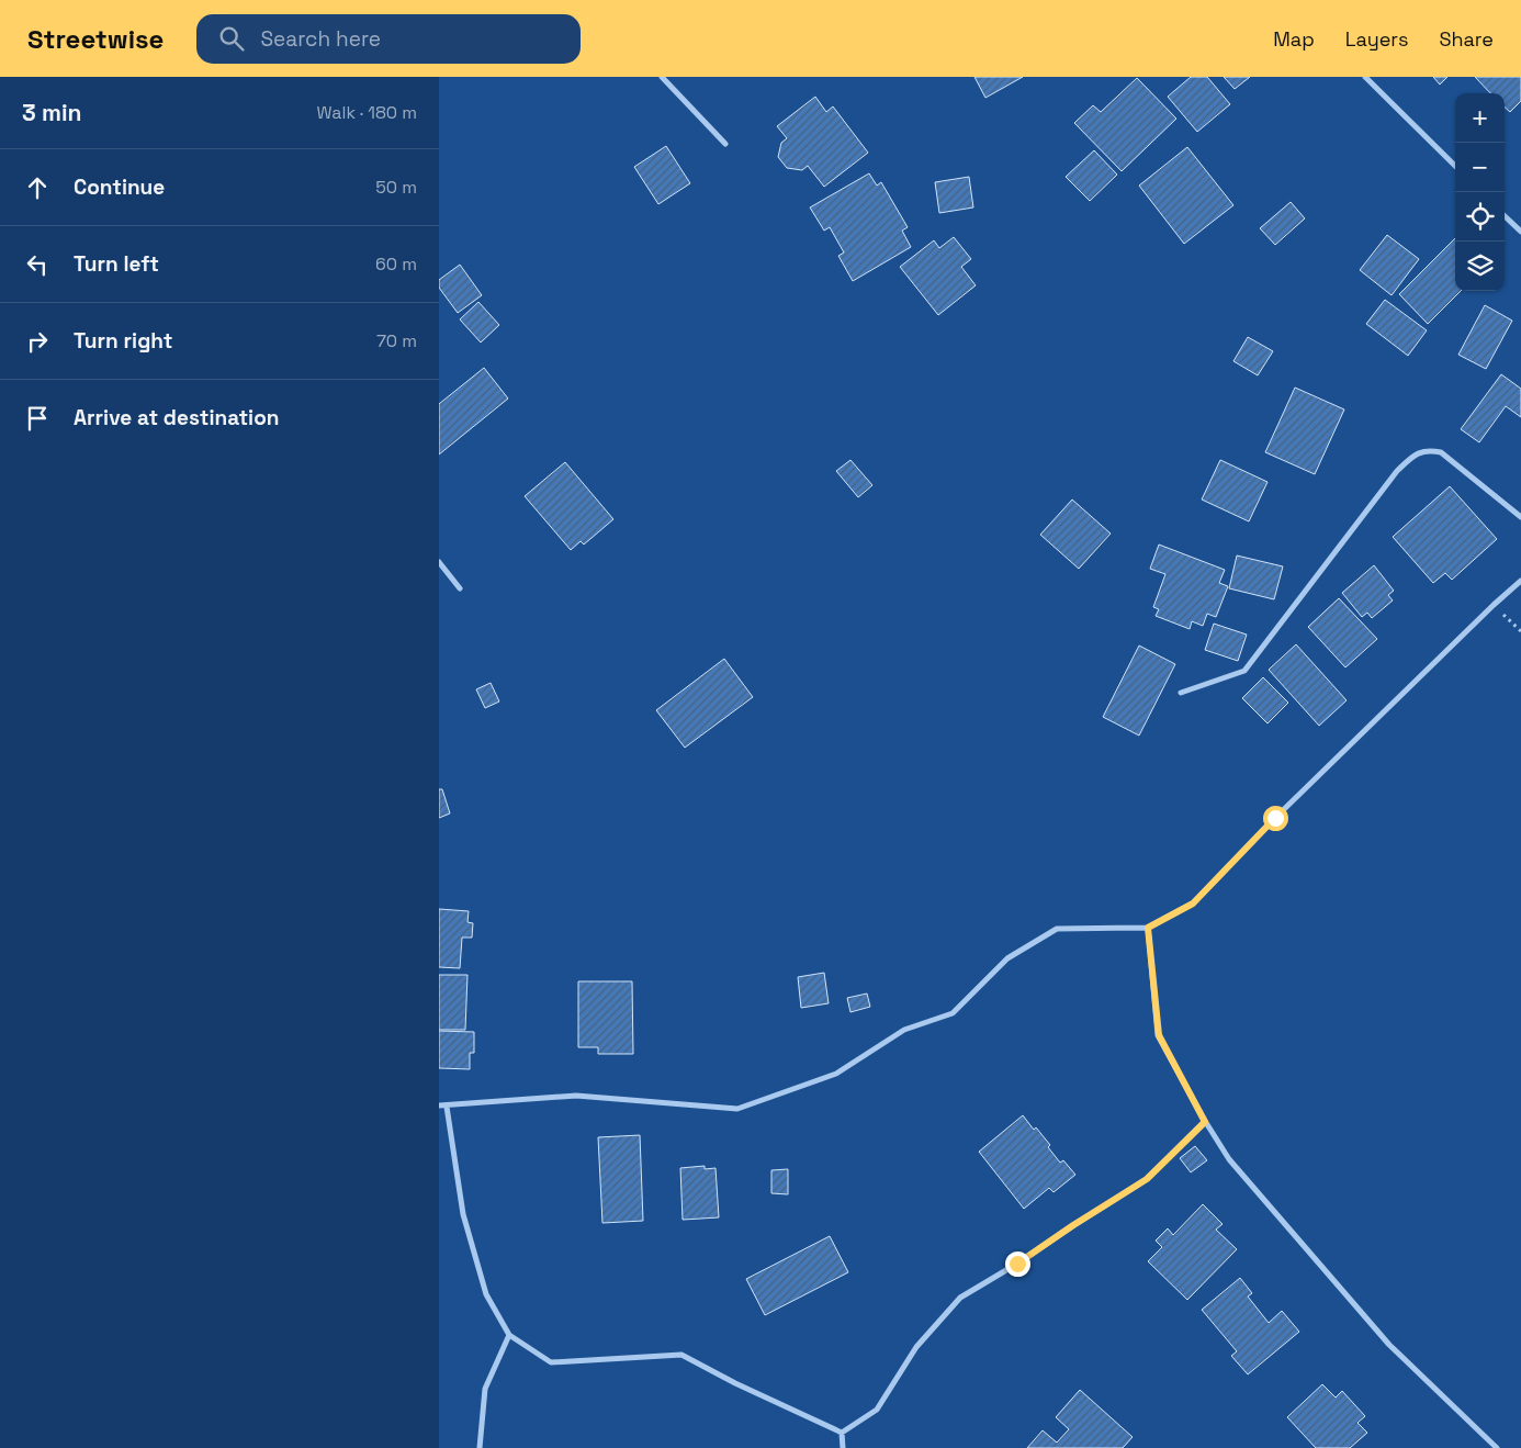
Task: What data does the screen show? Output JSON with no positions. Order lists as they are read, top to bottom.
{
  "page": {
    "header": "Streetwise",
    "search": "Search here",
    "nav": ["Map", "Layers", "Share"],
    "heading": ["3 min", "Walk · 180 m"],
    "map_buttons": ["+", "−"],
    "list": [
      ["Continue", "50 m"],
      ["Turn left", "60 m"],
      ["Turn right", "70 m"],
      "Arrive at destination"
    ]
  }
}
